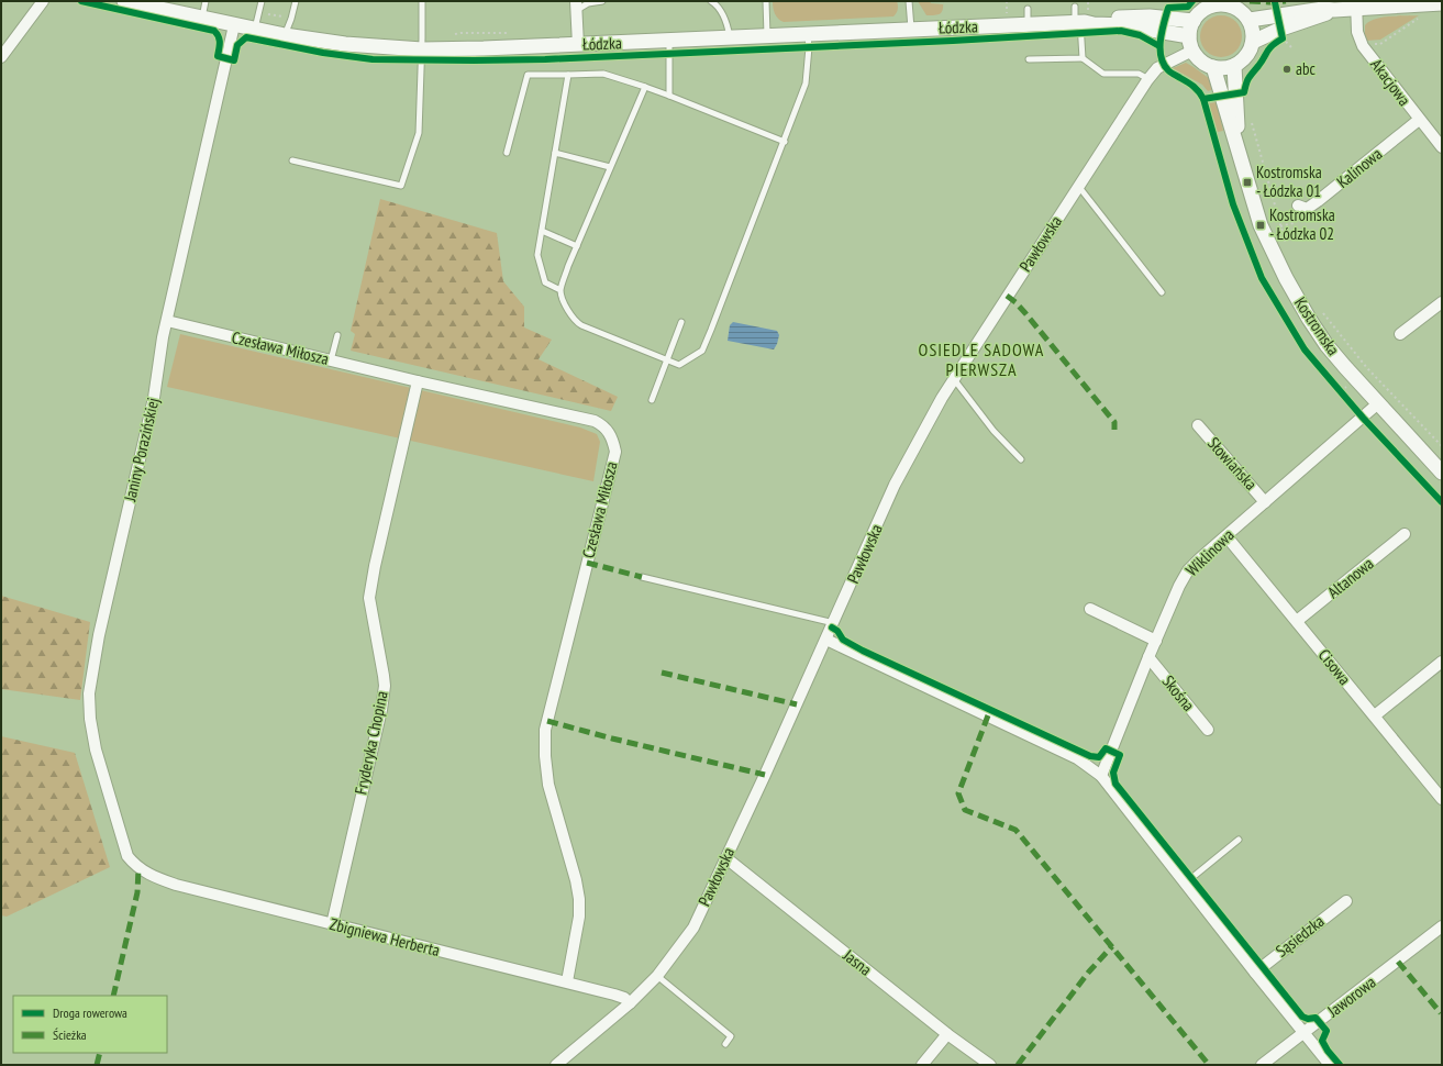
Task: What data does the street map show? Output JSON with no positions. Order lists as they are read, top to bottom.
{
  "streets": {
    "main road": ["Łódzka", "Kostromska"],
    "street": [
      "Akacjowa",
      "Kalinowa",
      "Pawłowska",
      "Czesława Miłosza",
      "Janiny Porazińskiej",
      "Słowiańska",
      "Wiklinowa",
      "Altanowa",
      "Cisowa",
      "Skośna",
      "Fryderyka Chopina",
      "Sąsiedzka",
      "Zbigniewa Herberta",
      "Jasna",
      "Jaworowa"
    ]
  },
  "crossings": [
    ["Łódzka", "Pawłowska"],
    ["Łódzka", "Kostromska"],
    ["Łódzka", "Janiny Porazińskiej"],
    ["Akacjowa", "Kalinowa"],
    ["Pawłowska", "Kostromska"],
    ["Pawłowska", "Zbigniewa Herberta"],
    ["Pawłowska", "Jasna"],
    ["Kostromska", "Wiklinowa"],
    ["Czesława Miłosza", "Janiny Porazińskiej"],
    ["Czesława Miłosza", "Fryderyka Chopina"],
    ["Czesława Miłosza", "Zbigniewa Herberta"],
    ["Janiny Porazińskiej", "Zbigniewa Herberta"],
    ["Słowiańska", "Wiklinowa"],
    ["Wiklinowa", "Cisowa"],
    ["Wiklinowa", "Skośna"],
    ["Altanowa", "Cisowa"],
    ["Fryderyka Chopina", "Zbigniewa Herberta"]
  ],
  "districts": ["OSIEDLE SADOWA PIERWSZA"],
  "places": {
    "other": ["abc"],
    "transit": ["Kostromska - Łódzka 01", "Kostromska - Łódzka 02"]
  },
  "legend": ["Droga rowerowa", "Ścieżka"]
}
